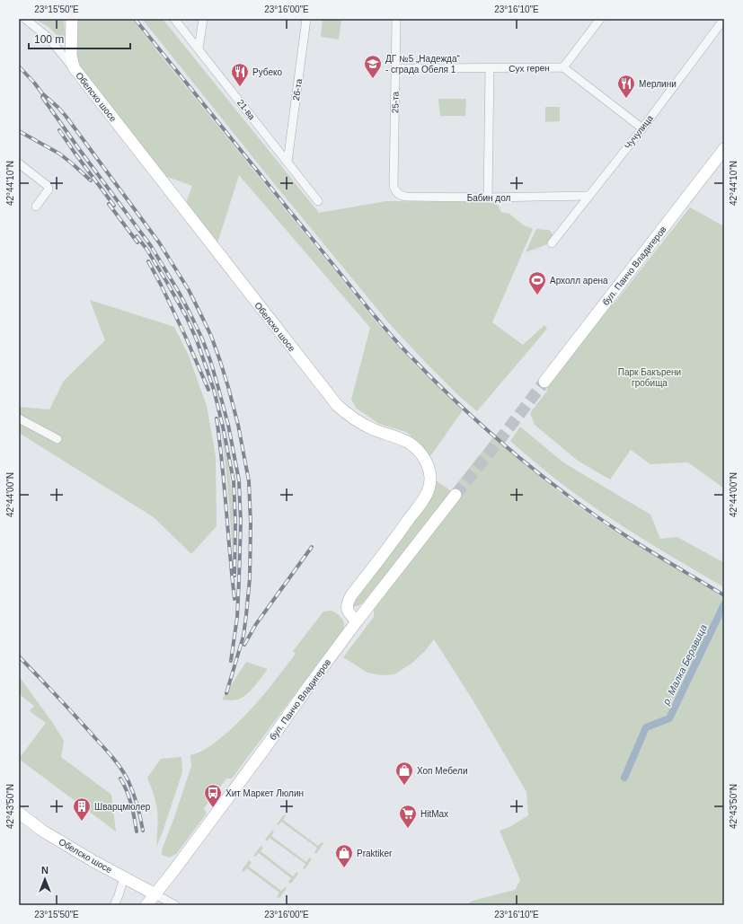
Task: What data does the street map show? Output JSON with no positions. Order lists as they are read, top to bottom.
{
  "streets": {
    "street": [
      "Сух герен",
      "26-та",
      "Обелско шосе",
      "25-та",
      "21-ва",
      "Чучулица",
      "Бабин дол",
      "бул. Панчо Владигеров"
    ]
  },
  "crossings": [
    ["Сух герен", "25-та"],
    ["26-та", "21-ва"],
    ["Обелско шосе", "бул. Панчо Владигеров"],
    ["25-та", "Бабин дол"],
    ["Чучулица", "Бабин дол"]
  ],
  "water": ["р. Малка Беравица"],
  "parks": ["Парк Бакърени гробища"],
  "places": {
    "school or university": ["ДГ №5 „Надежда“ - сграда Обеля 1"],
    "restaurant": ["Рубеко", "Мерлини"],
    "sports": ["Архолл арена"],
    "shop": ["Хоп Мебели", "Praktiker"],
    "bus stop": ["Хит Маркет Люлин"],
    "building": ["Шварцмюлер"],
    "supermarket": ["HitMax"]
  },
  "scale_bar": "100 m",
  "north": "top",
  "coordinates": [
    "23°15'50\"E",
    "23°16'00\"E",
    "23°16'10\"E",
    "42°44'10\"N",
    "42°44'00\"N",
    "42°43'50\"N"
  ]
}
